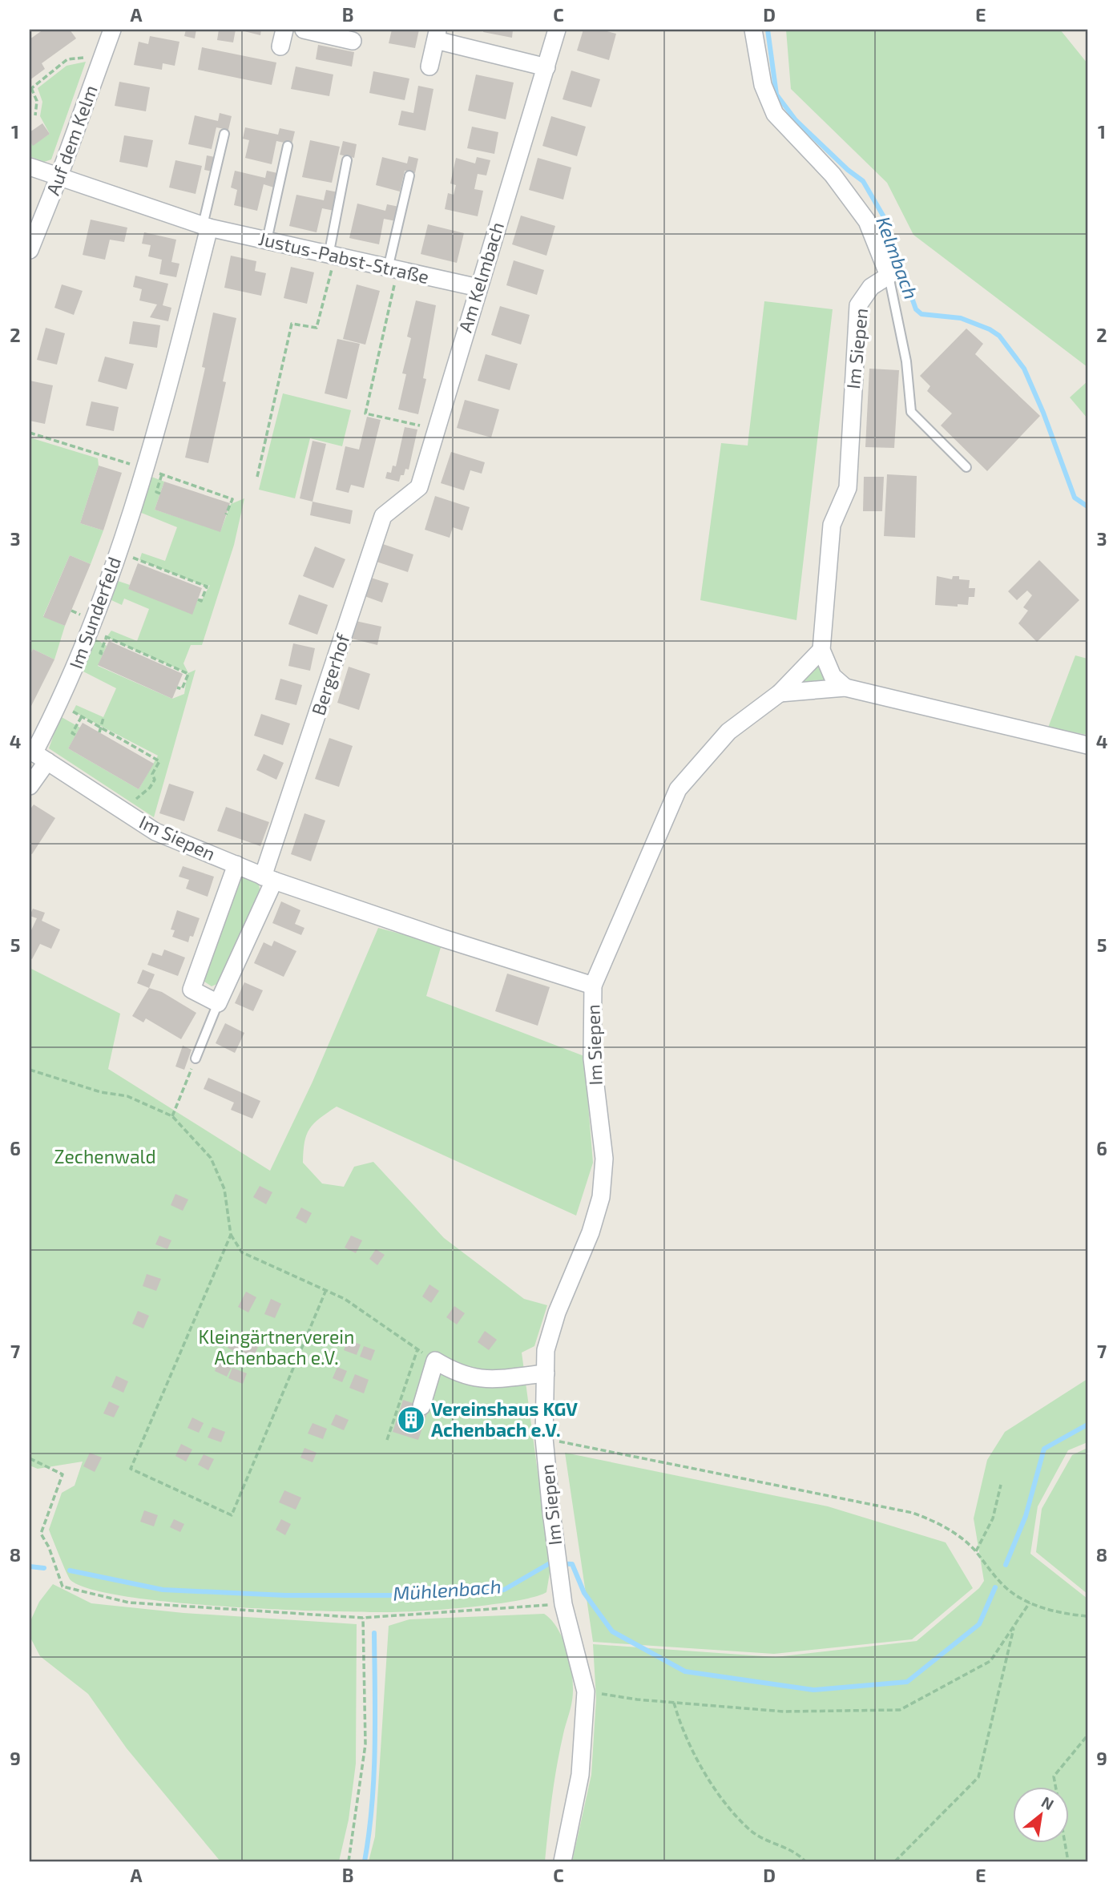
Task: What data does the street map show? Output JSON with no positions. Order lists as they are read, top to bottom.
{
  "streets": {
    "street": [
      "Auf dem Kelm",
      "Justus-Pabst-Straße",
      "Am Kelmbach",
      "Im Siepen",
      "Im Sunderfeld",
      "Bergerhof"
    ]
  },
  "crossings": [
    ["Auf dem Kelm", "Justus-Pabst-Straße"],
    ["Justus-Pabst-Straße", "Am Kelmbach"],
    ["Am Kelmbach", "Bergerhof"],
    ["Im Siepen", "Im Sunderfeld"],
    ["Im Siepen", "Bergerhof"]
  ],
  "water": ["Kelmbach", "Mühlenbach"],
  "parks": ["Zechenwald", "Kleingärtnerverein Achenbach e.V."],
  "places": {
    "building": ["Vereinshaus KGV Achenbach e.V."]
  },
  "north": "top right",
  "grid": {
    "columns": [
      "A",
      "B",
      "C",
      "D",
      "E"
    ],
    "rows": [
      "1",
      "2",
      "3",
      "4",
      "5",
      "6",
      "7",
      "8",
      "9"
    ]
  }
}
